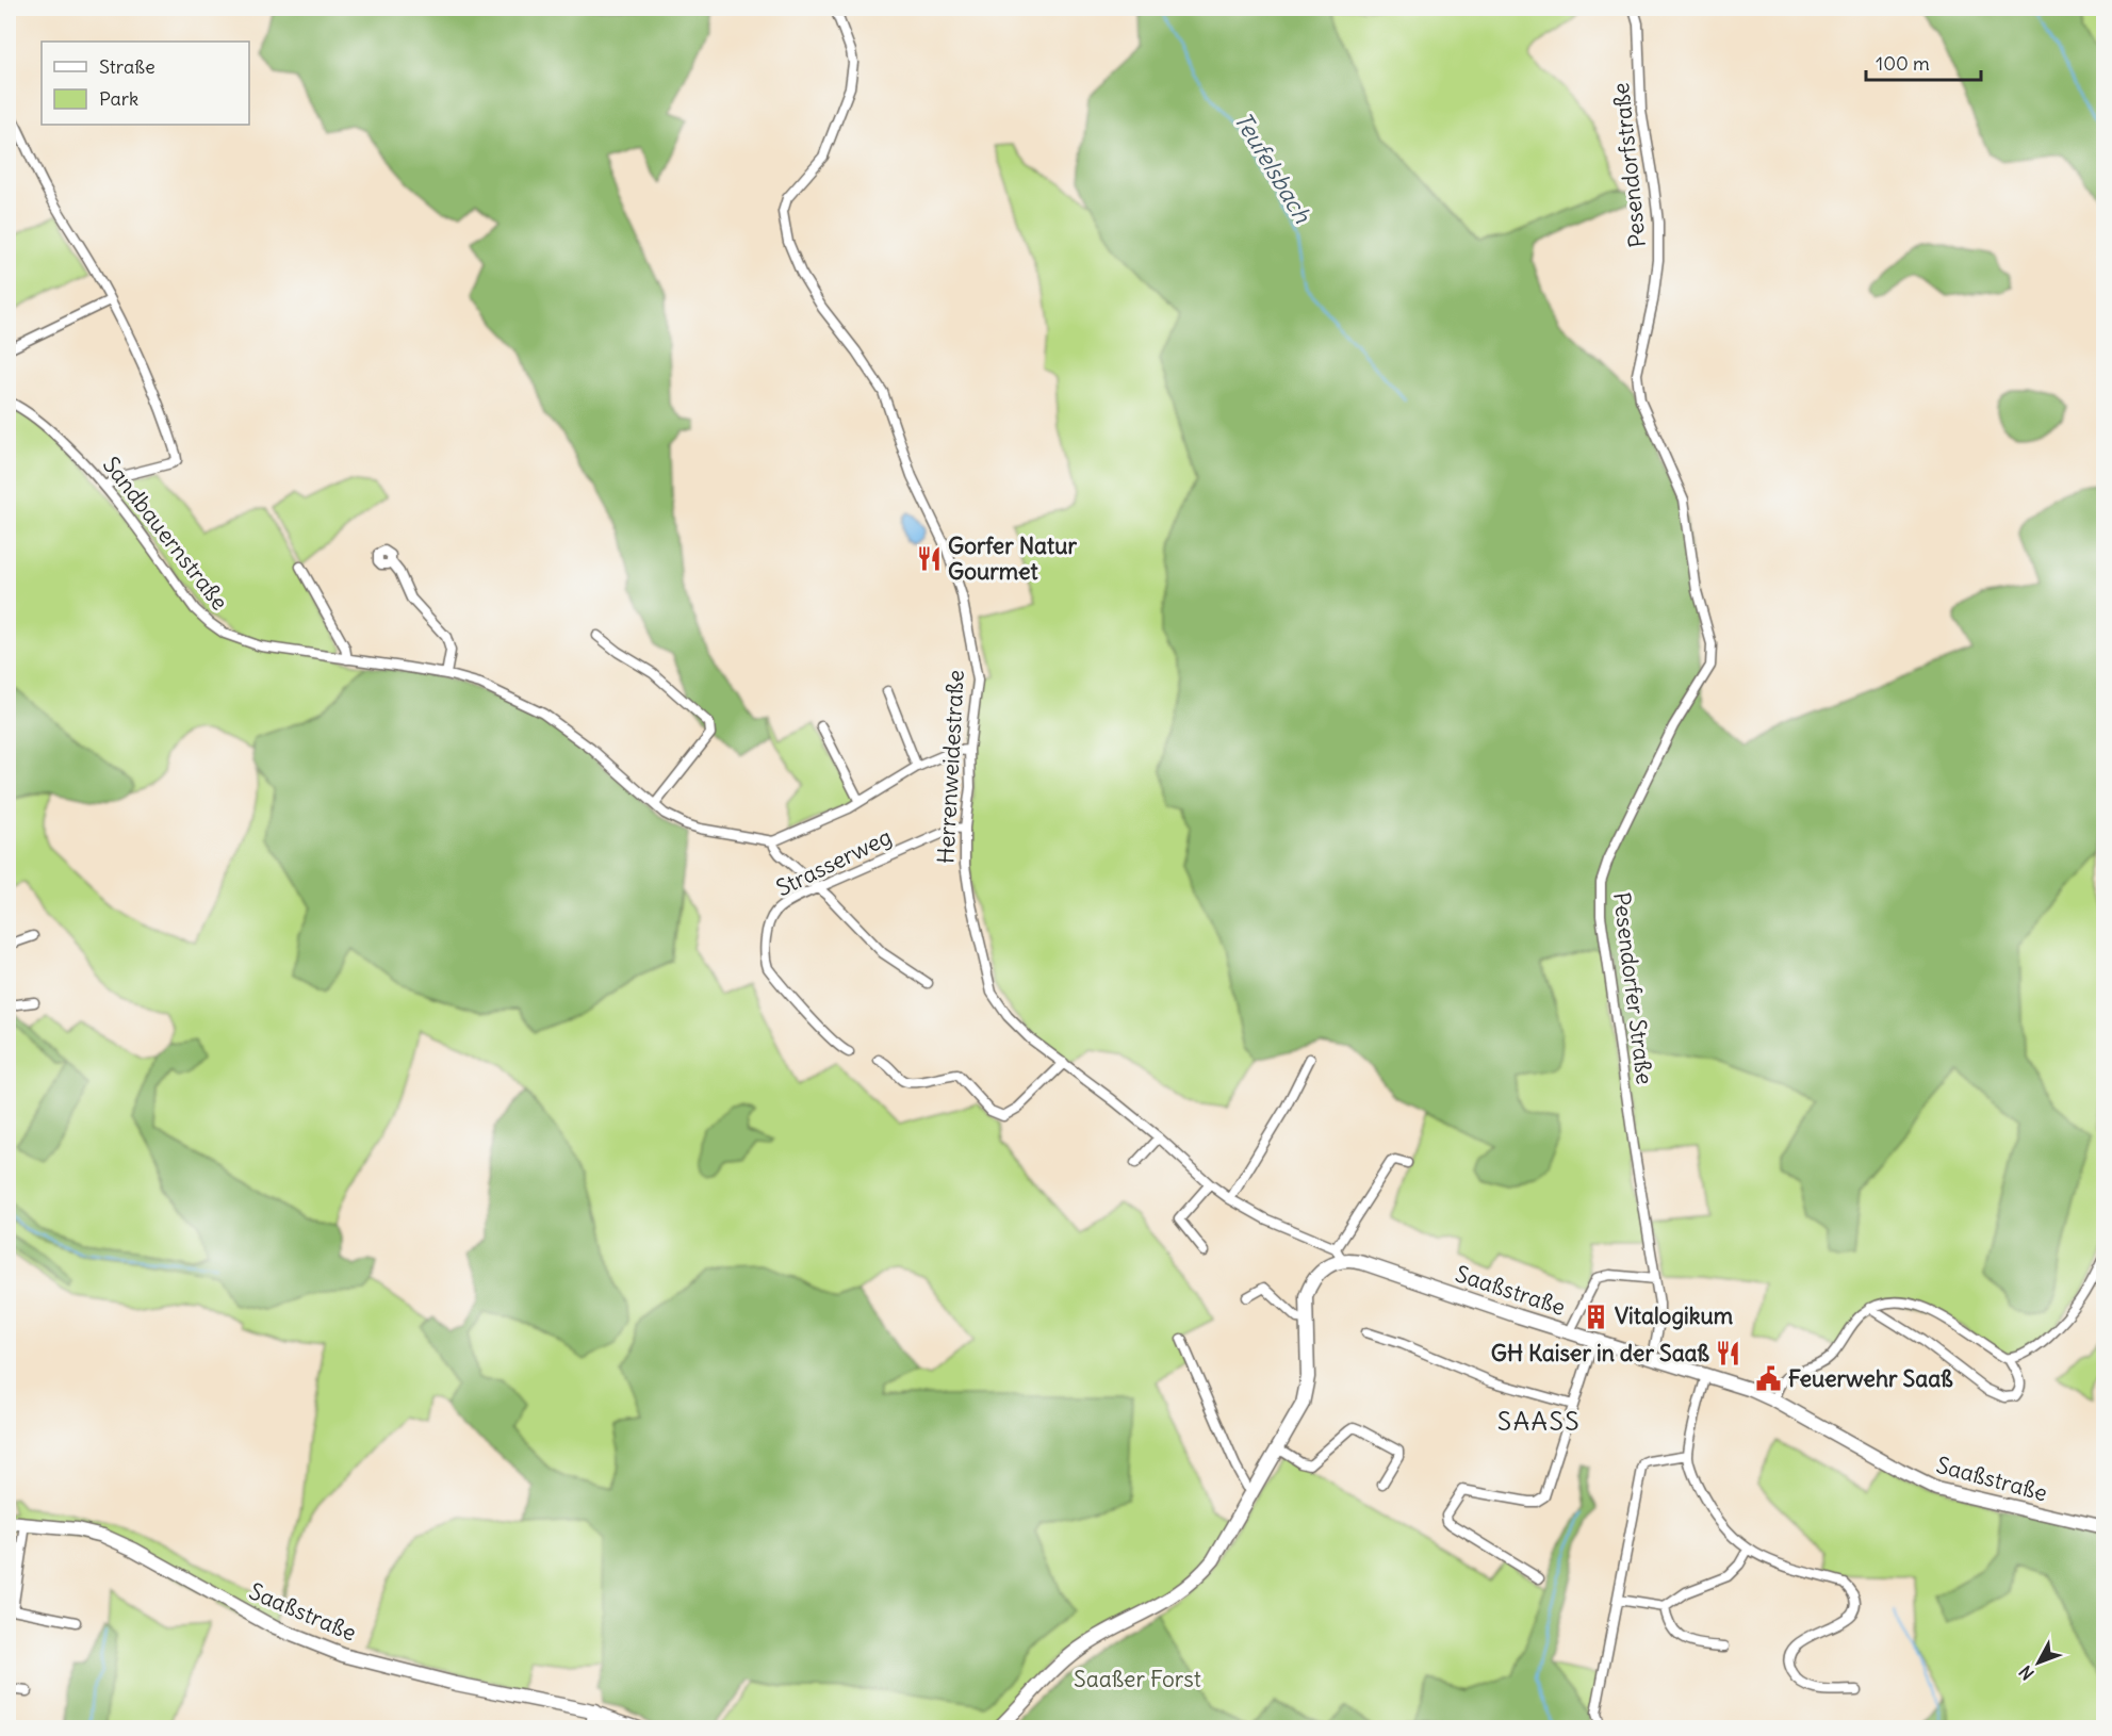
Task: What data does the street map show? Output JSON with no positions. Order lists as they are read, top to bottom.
{
  "streets": {
    "street": [
      "Pesendorfstraße",
      "Sandbauernstraße",
      "Herrenweidestraße",
      "Strasserweg",
      "Pesendorfer Straße",
      "Saaßstraße"
    ]
  },
  "crossings": [
    ["Pesendorfstraße", "Pesendorfer Straße"],
    ["Herrenweidestraße", "Strasserweg"],
    ["Pesendorfer Straße", "Saaßstraße"]
  ],
  "districts": ["SAASS"],
  "water": ["Teufelsbach"],
  "parks": ["Saaßer Forst"],
  "places": {
    "restaurant": ["Gorfer Natur Gourmet", "GH Kaiser in der Saaß"],
    "building": ["Vitalogikum"],
    "public building": ["Feuerwehr Saaß"]
  },
  "legend": ["Straße", "Park"],
  "scale_bar": "100 m",
  "north": "bottom left"
}
